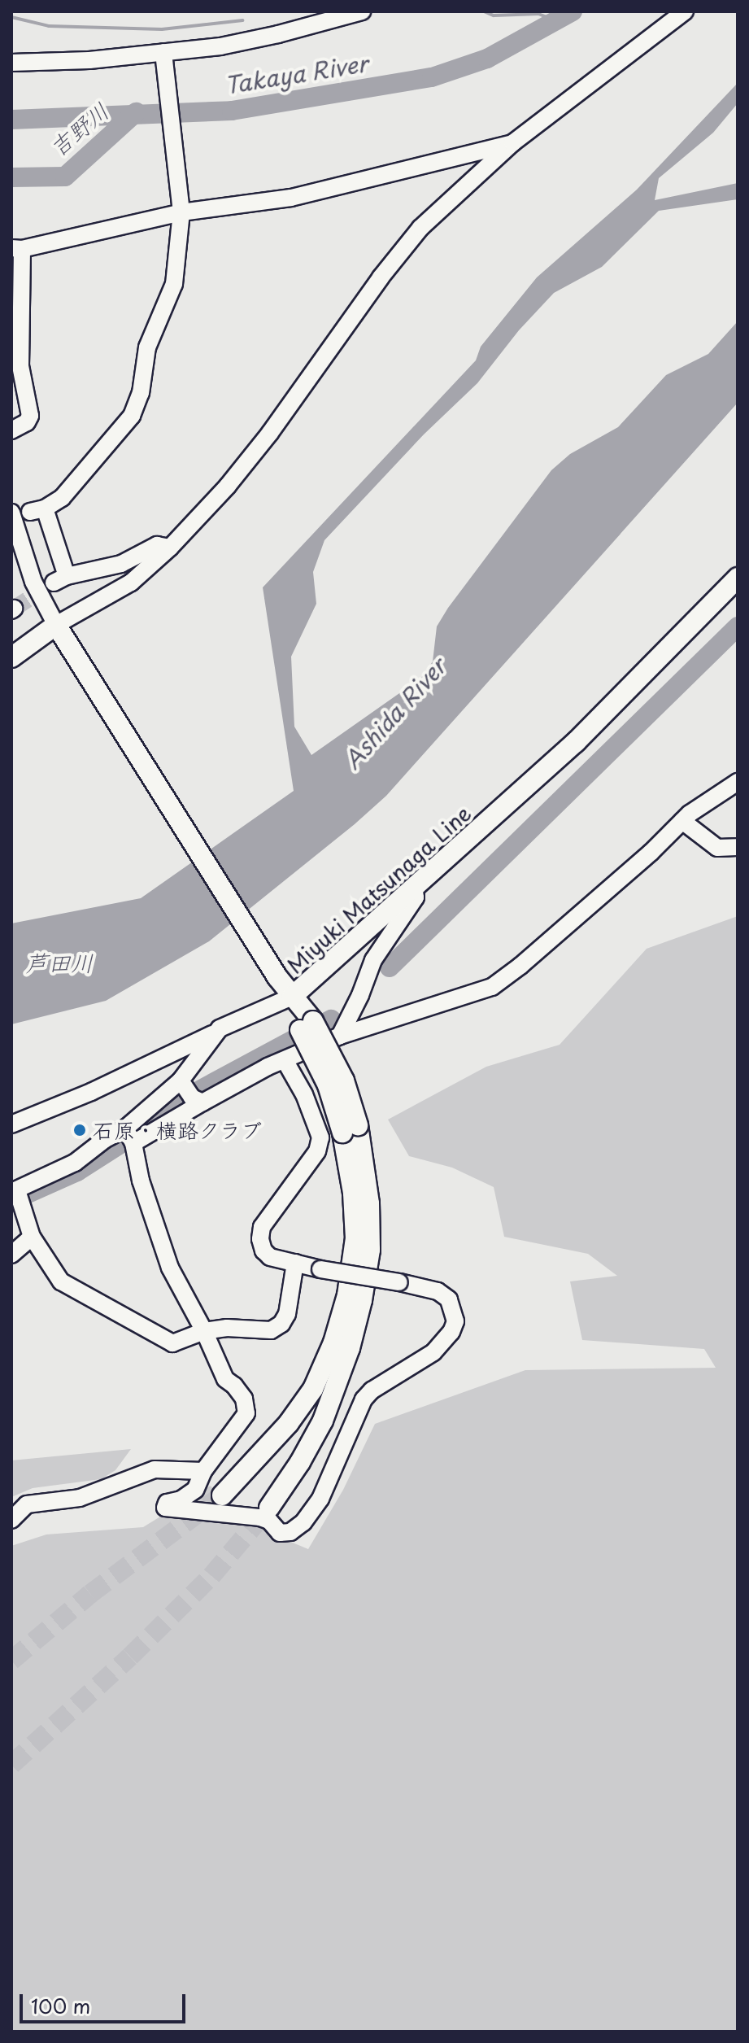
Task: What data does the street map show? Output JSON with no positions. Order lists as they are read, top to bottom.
{
  "streets": {
    "main road": ["Miyuki Matsunaga Line"]
  },
  "water": [
    "Takaya River",
    "吉野川",
    "Ashida River",
    "芦田川"
  ],
  "places": ["石原・横路クラブ"],
  "scale_bar": "100 m"
}
